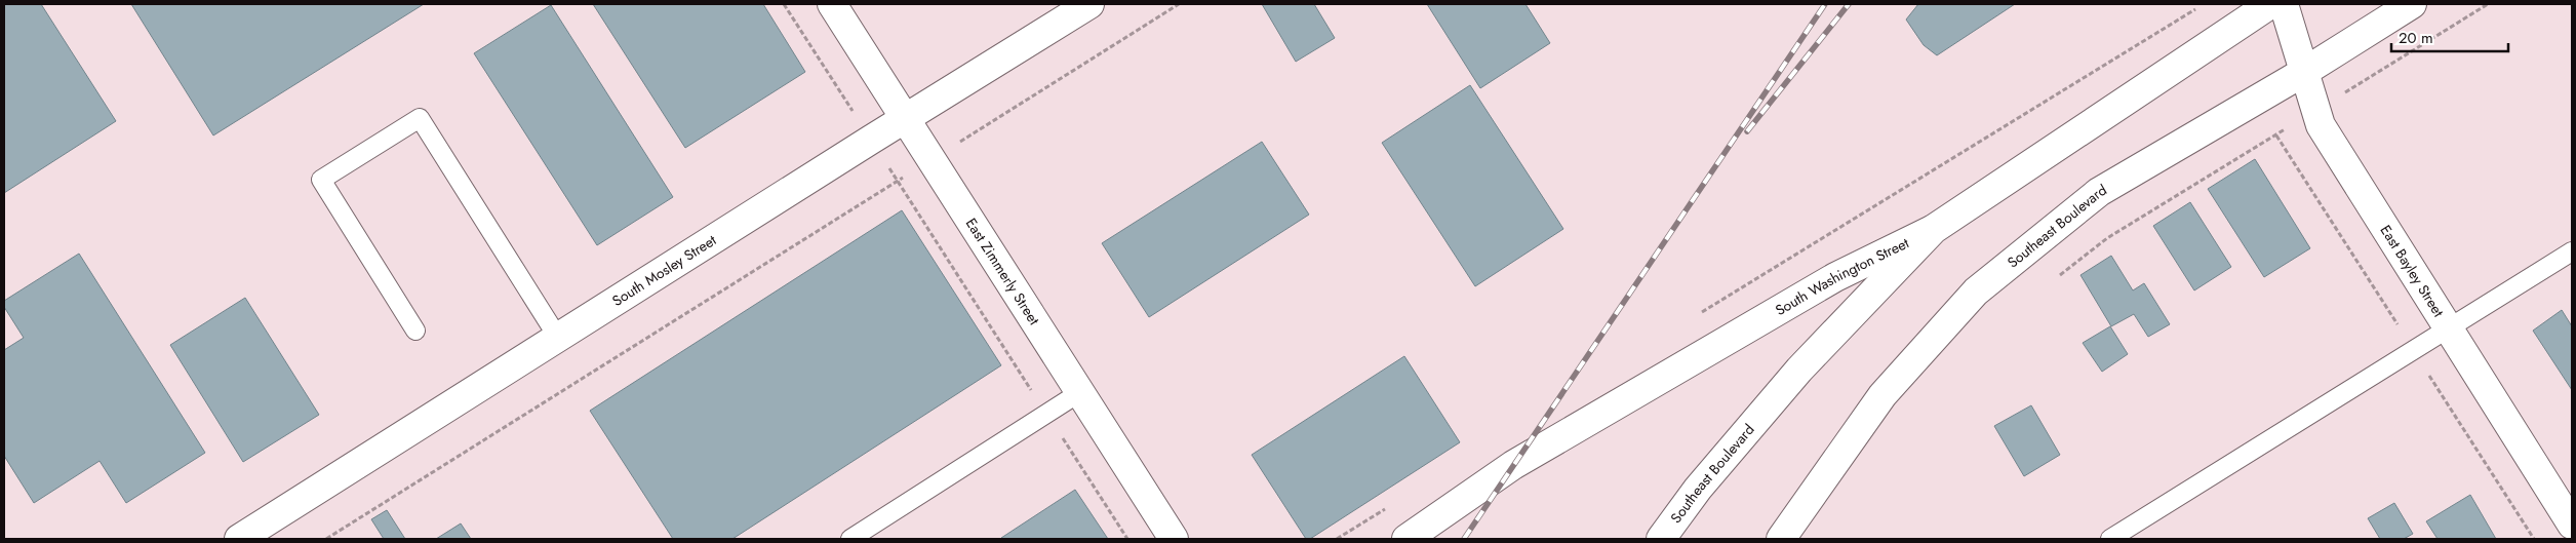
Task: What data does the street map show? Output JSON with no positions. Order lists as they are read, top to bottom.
{
  "streets": {
    "street": [
      "Southeast Boulevard",
      "South Mosley Street",
      "East Zimmerly Street",
      "East Bayley Street",
      "South Washington Street"
    ]
  },
  "crossings": [
    ["Southeast Boulevard", "East Bayley Street"],
    ["Southeast Boulevard", "South Washington Street"],
    ["South Mosley Street", "East Zimmerly Street"]
  ],
  "scale_bar": "20 m"
}
